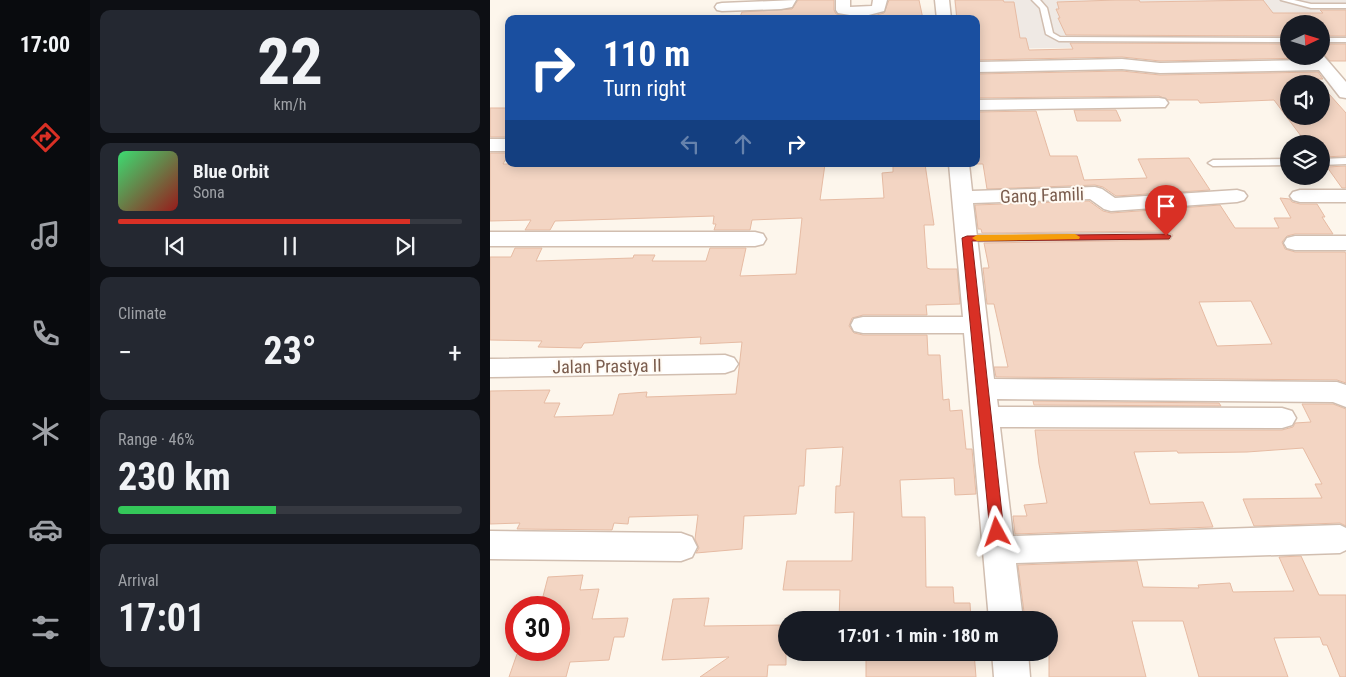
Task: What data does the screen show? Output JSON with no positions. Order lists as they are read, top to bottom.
{
  "streets": {
    "street": ["Gang Famili", "Jalan Prastya II"]
  },
  "north": "right",
  "page": {
    "tabs": "17:00",
    "tile": [
      ["22", "km/h"],
      "Climate",
      ["Range · 46%", "230 km"],
      ["Arrival", "17:01"]
    ],
    "turn": ["110 m", "Turn right"],
    "song": ["Blue Orbit", "Sona"],
    "heat": ["−", "23°", "+"],
    "limit": "30",
    "trip": "17:01 · 1 min · 180 m"
  }
}
